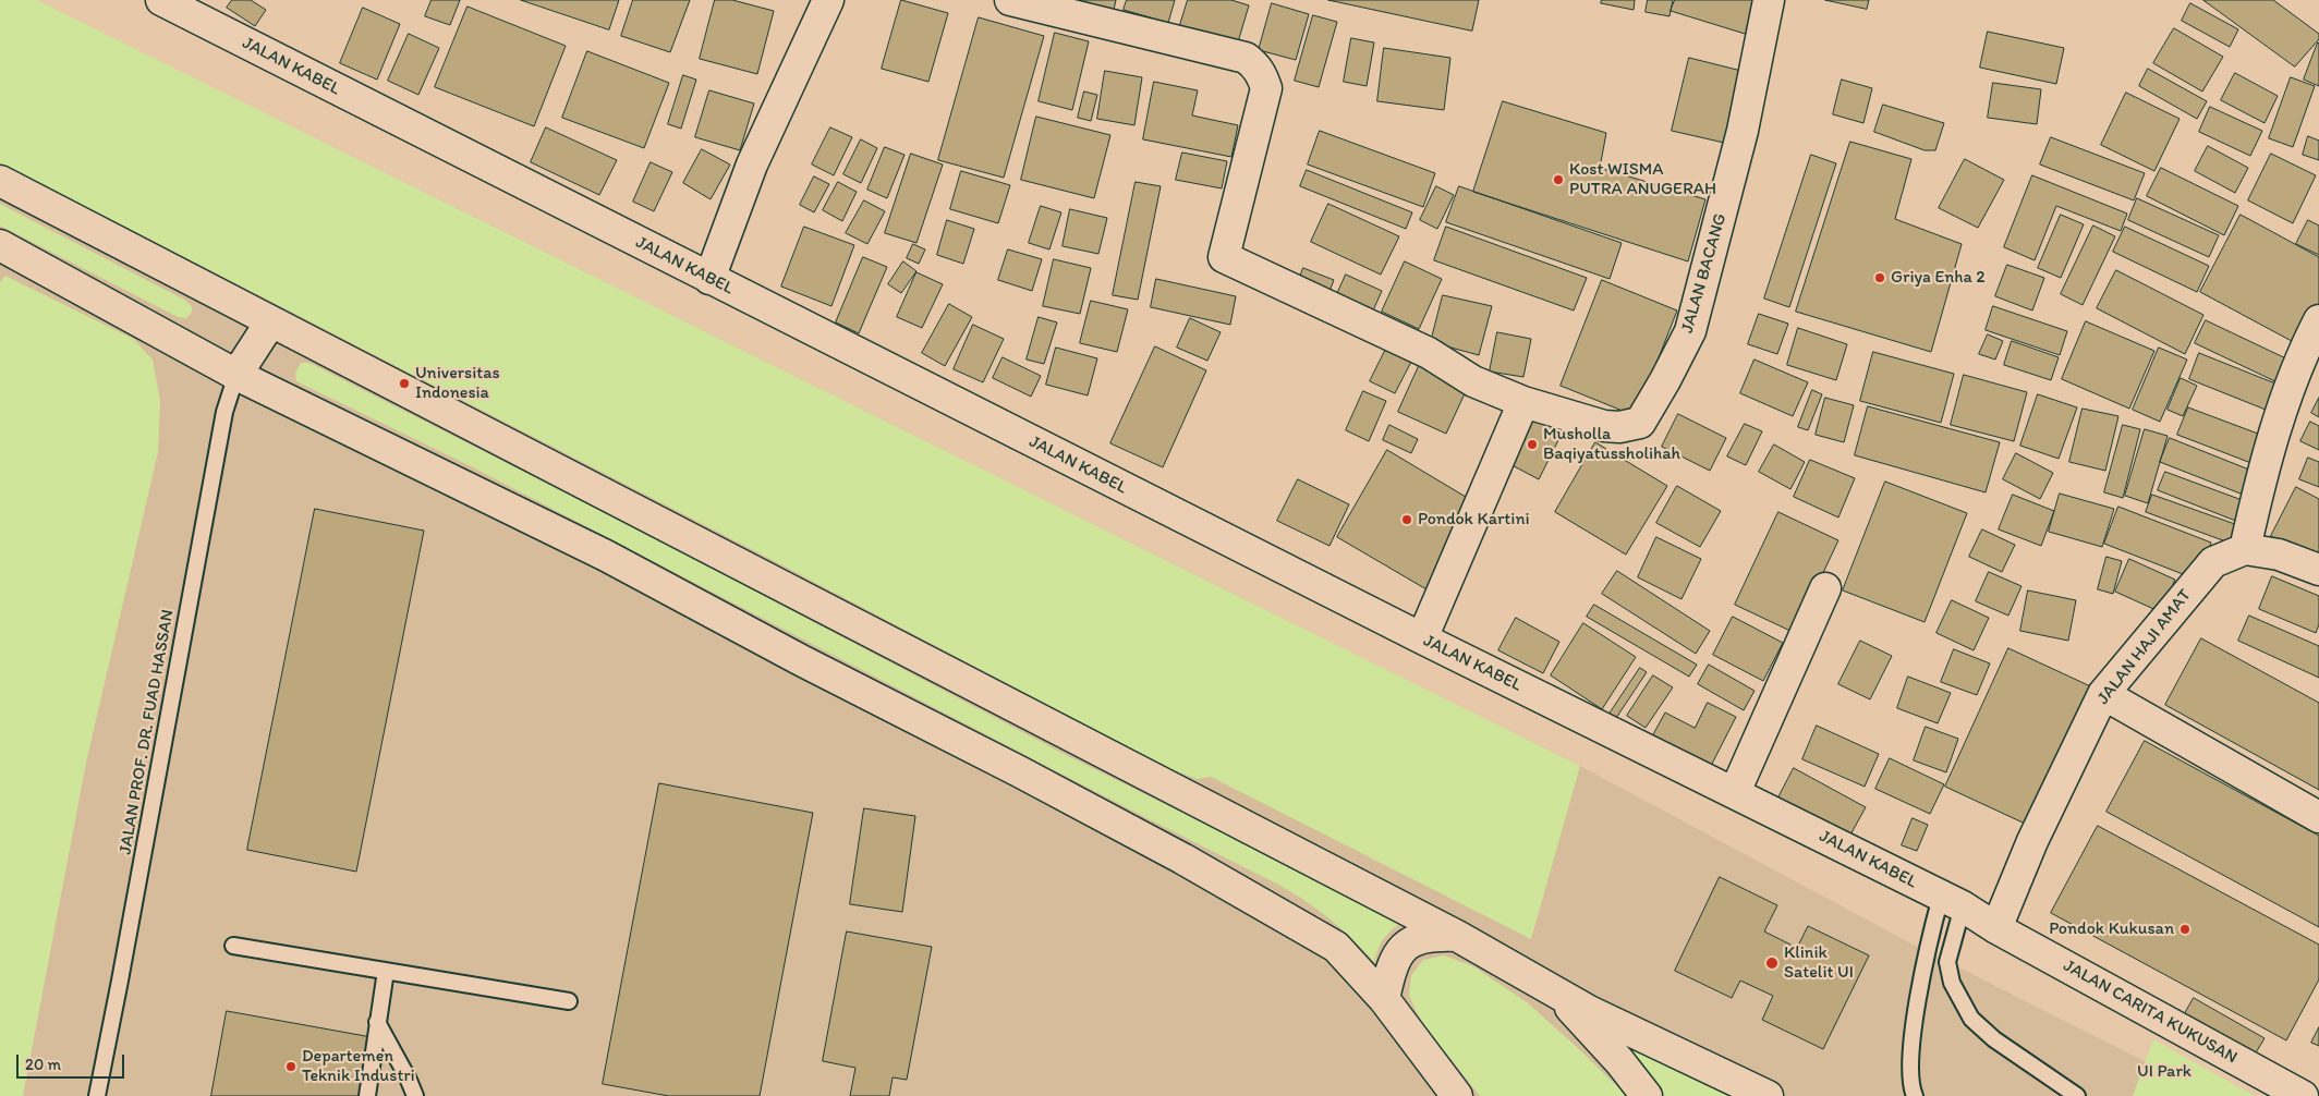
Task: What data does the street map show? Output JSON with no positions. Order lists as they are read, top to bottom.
{
  "streets": {
    "street": [
      "JALAN KABEL",
      "JALAN BACANG",
      "JALAN HAJI AMAT",
      "JALAN CARITA KUKUSAN"
    ],
    "lane": ["JALAN PROF. DR. FUAD HASSAN"]
  },
  "crossings": [
    ["JALAN KABEL", "JALAN HAJI AMAT"],
    ["JALAN KABEL", "JALAN CARITA KUKUSAN"],
    ["JALAN HAJI AMAT", "JALAN CARITA KUKUSAN"]
  ],
  "parks": ["UI Park"],
  "places": [
    "Kost WISMA PUTRA ANUGERAH",
    "Griya Enha 2",
    "Universitas Indonesia",
    "Musholla Baqiyatussholihah",
    "Pondok Kartini",
    "Pondok Kukusan",
    "Klinik Satelit UI",
    "Departemen Teknik Industri"
  ],
  "scale_bar": "20 m"
}
